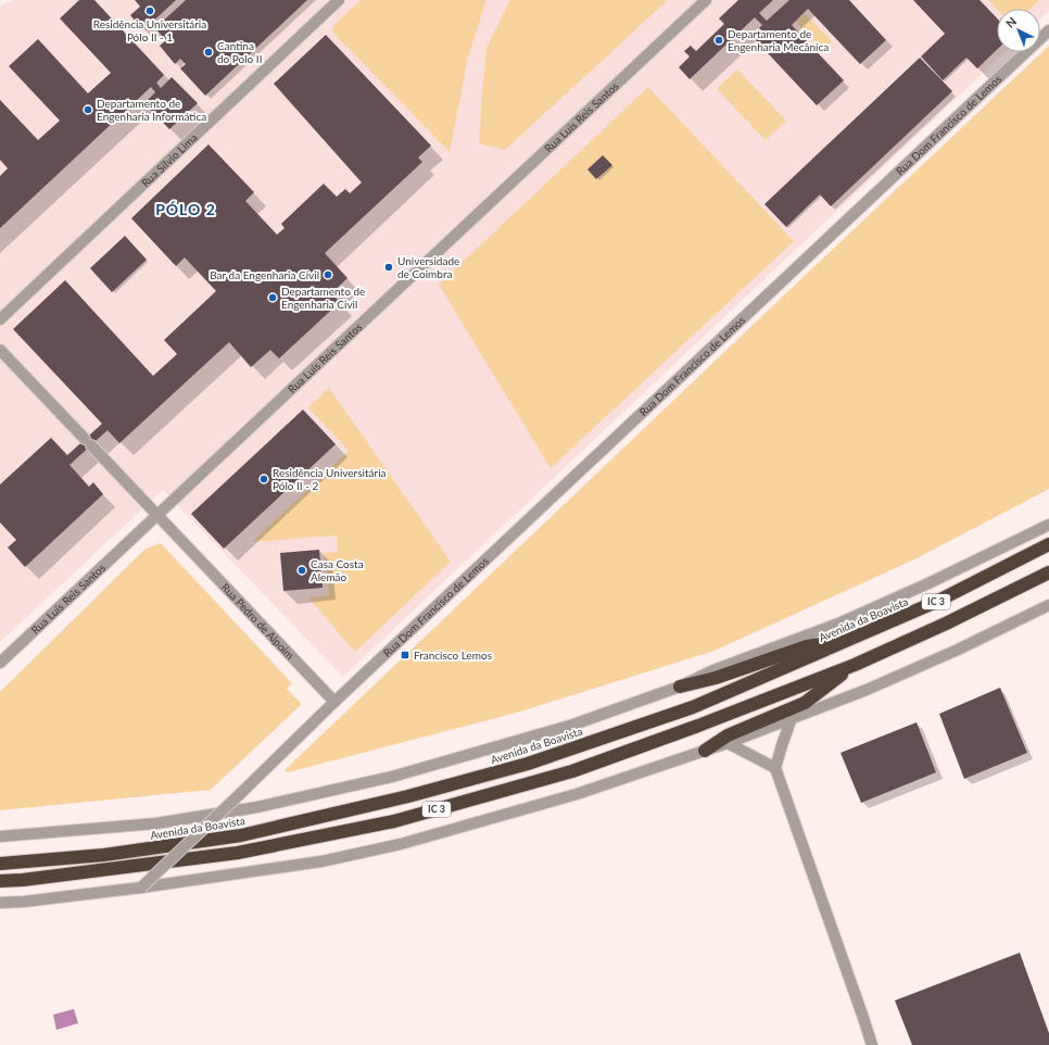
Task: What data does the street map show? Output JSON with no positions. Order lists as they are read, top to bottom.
{
  "streets": {
    "highway": ["IC 3", "Avenida da Boavista"],
    "street": [
      "Rua Luís Reis Santos",
      "Rua Dom Francisco de Lemos",
      "Rua Sílvio Lima",
      "Rua Pedro de Alpoím"
    ]
  },
  "crossings": [
    ["Rua Luís Reis Santos", "Rua Pedro de Alpoím"],
    ["Rua Dom Francisco de Lemos", "Rua Pedro de Alpoím"]
  ],
  "districts": ["PÓLO 2"],
  "places": {
    "other": [
      "Residência Universitária Pólo II - 1",
      "Departamento de Engenharia Mecânica",
      "Cantina do Polo II",
      "Departamento de Engenharia Informática",
      "Universidade de Coimbra",
      "Bar da Engenharia Civil",
      "Departamento de Engenharia Civil",
      "Residência Universitária Pólo II - 2",
      "Casa Costa Alemão"
    ],
    "transit": ["Francisco Lemos"]
  },
  "north": "top left"
}
